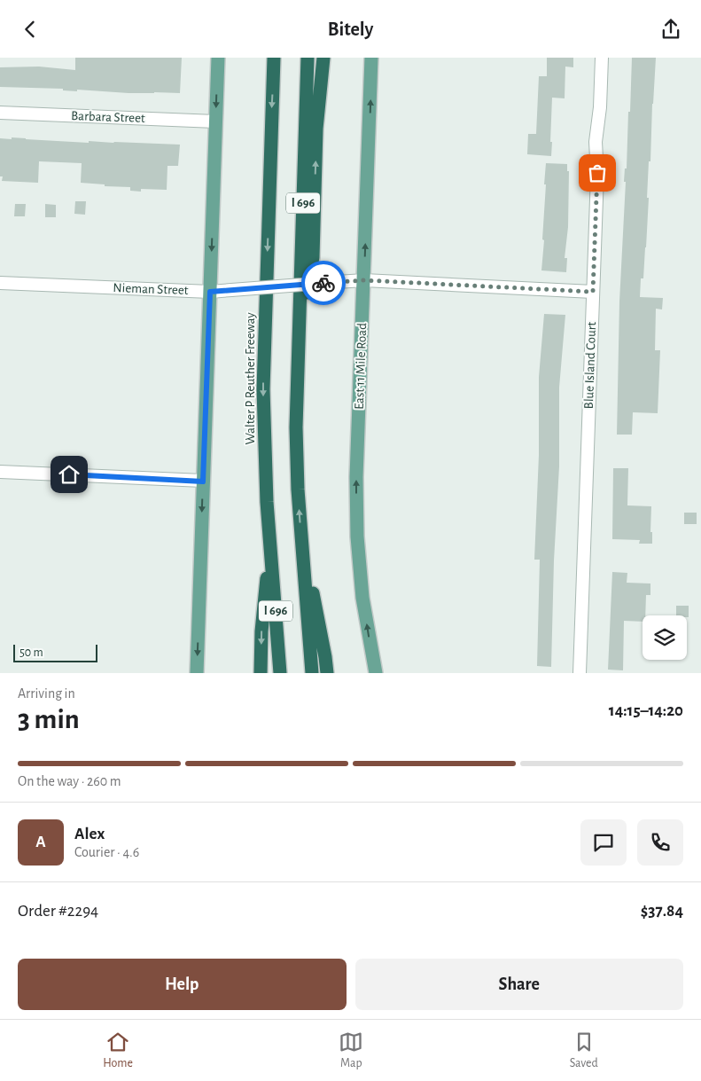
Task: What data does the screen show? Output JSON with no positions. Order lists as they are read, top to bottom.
{
  "streets": {
    "highway": ["I 696", "Walter P Reuther Freeway"],
    "main road": ["East 11 Mile Road"],
    "street": ["Barbara Street", "Nieman Street", "Blue Island Court"]
  },
  "crossings": [
    ["Nieman Street", "Blue Island Court"],
    ["Nieman Street", "East 11 Mile Road"]
  ],
  "one_way": ["East 11 Mile Road"],
  "scale_bar": "50 m",
  "page": {
    "header": "Bitely",
    "scale": "50 m",
    "heading": ["3 min", "Arriving in", "14:15–14:20"],
    "panel": [
      "Alex",
      "Courier · 4.6",
      "Order #2294",
      "$37.84"
    ],
    "bar": "On the way · 260 m",
    "round": "A",
    "buttons": ["Help", "Share"],
    "tabs": ["Home", "Map", "Saved"]
  }
}
